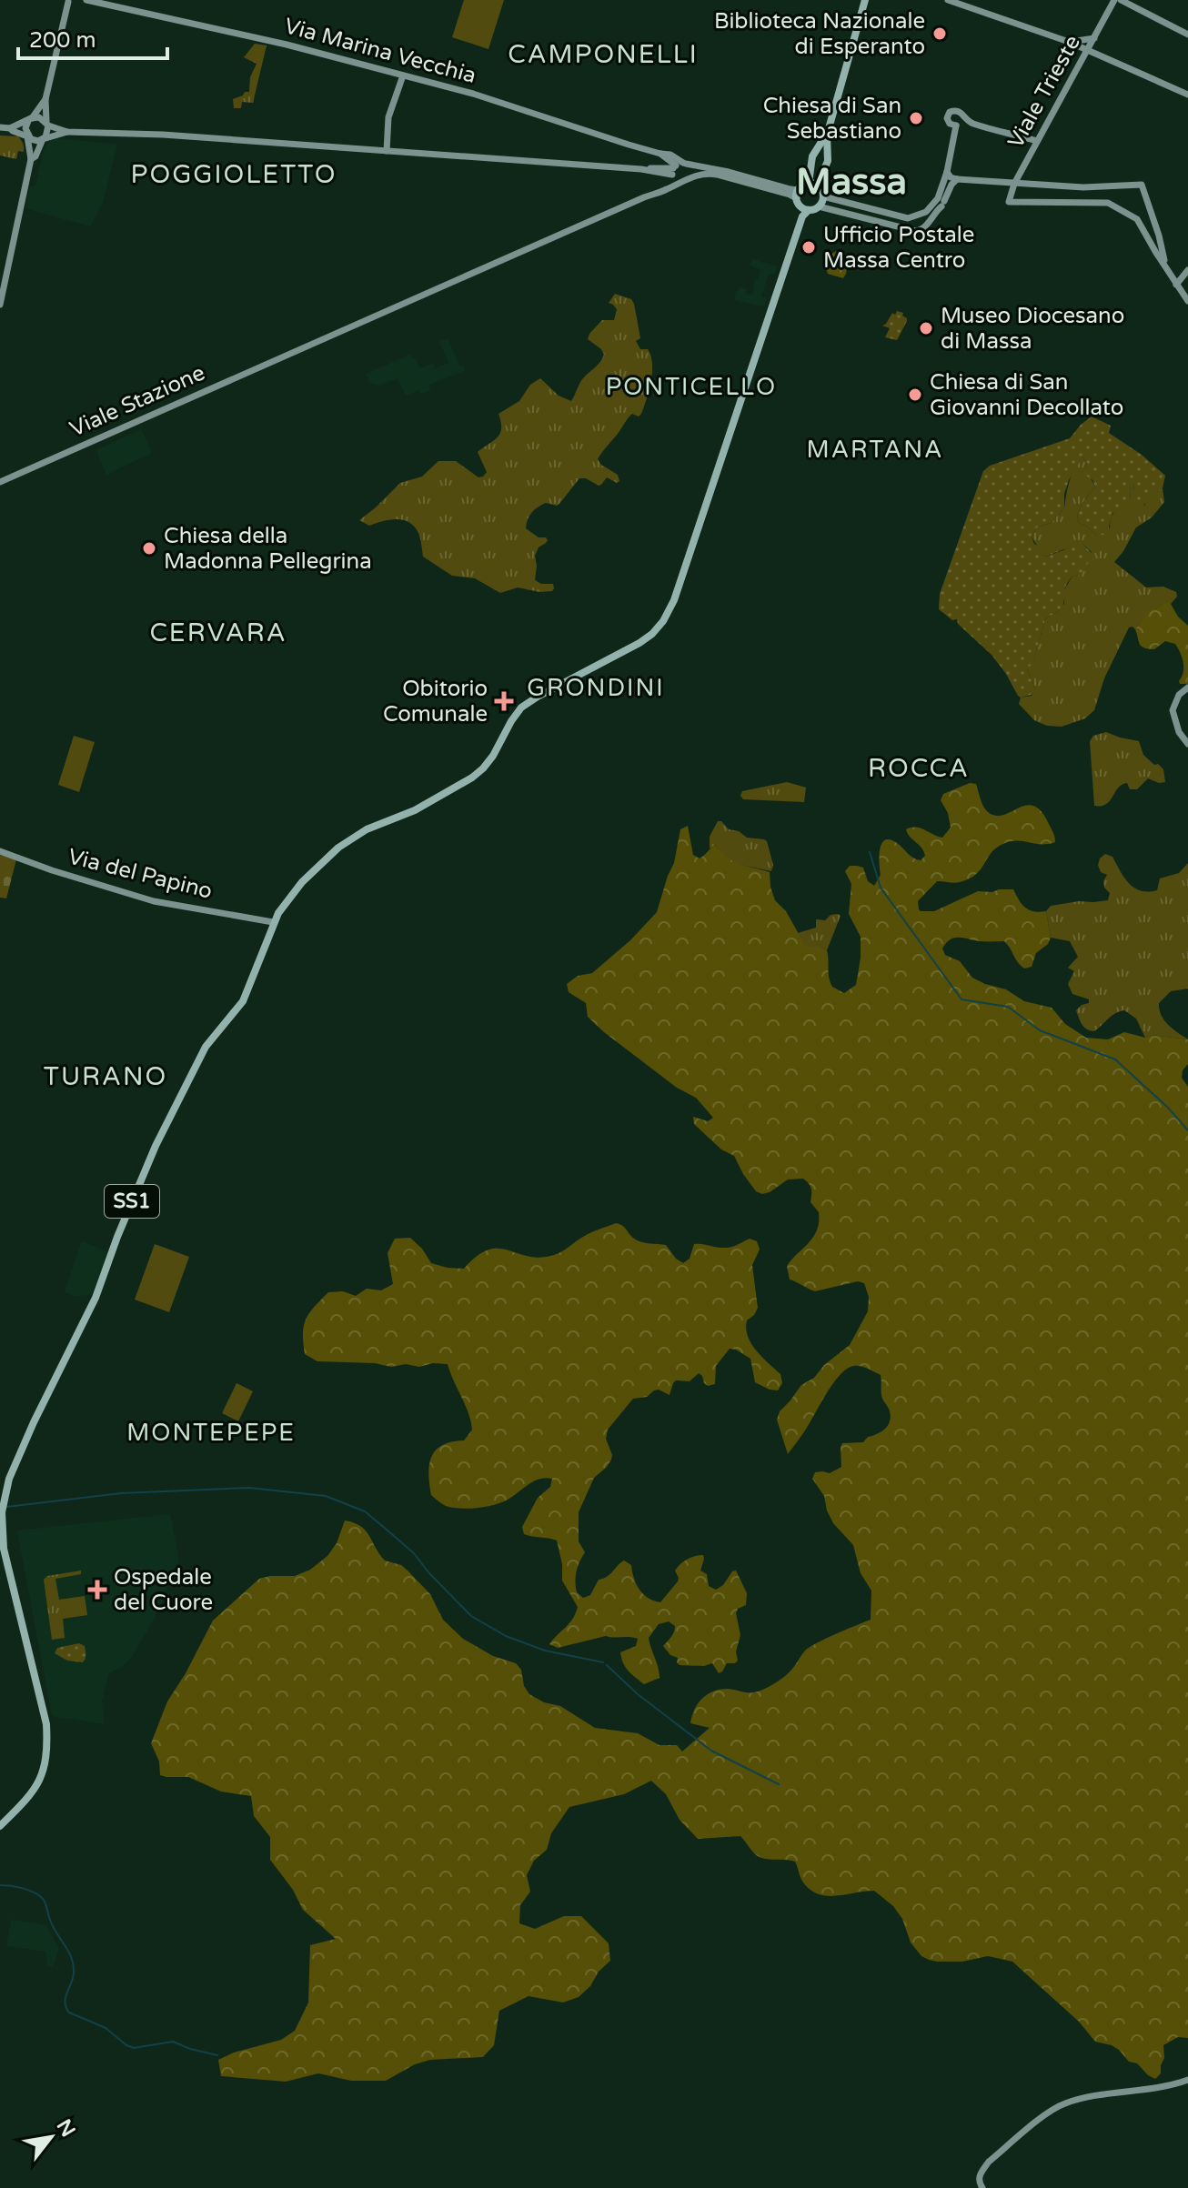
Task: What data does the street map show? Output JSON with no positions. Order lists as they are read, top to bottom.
{
  "streets": {
    "main road": [
      "Via Marina Vecchia",
      "Viale Trieste",
      "Viale Stazione",
      "Via del Papino",
      "SS1"
    ]
  },
  "crossings": [
    ["Via del Papino", "SS1"]
  ],
  "districts": [
    "CAMPONELLI",
    "POGGIOLETTO",
    "Massa",
    "PONTICELLO",
    "MARTANA",
    "CERVARA",
    "GRONDINI",
    "ROCCA",
    "TURANO",
    "MONTEPEPE"
  ],
  "places": {
    "other": [
      "Biblioteca Nazionale di Esperanto",
      "Chiesa di San Sebastiano",
      "Ufficio Postale Massa Centro",
      "Museo Diocesano di Massa",
      "Chiesa di San Giovanni Decollato",
      "Chiesa della Madonna Pellegrina"
    ],
    "health": ["Obitorio Comunale", "Ospedale del Cuore"]
  },
  "scale_bar": "200 m",
  "north": "top right"
}
